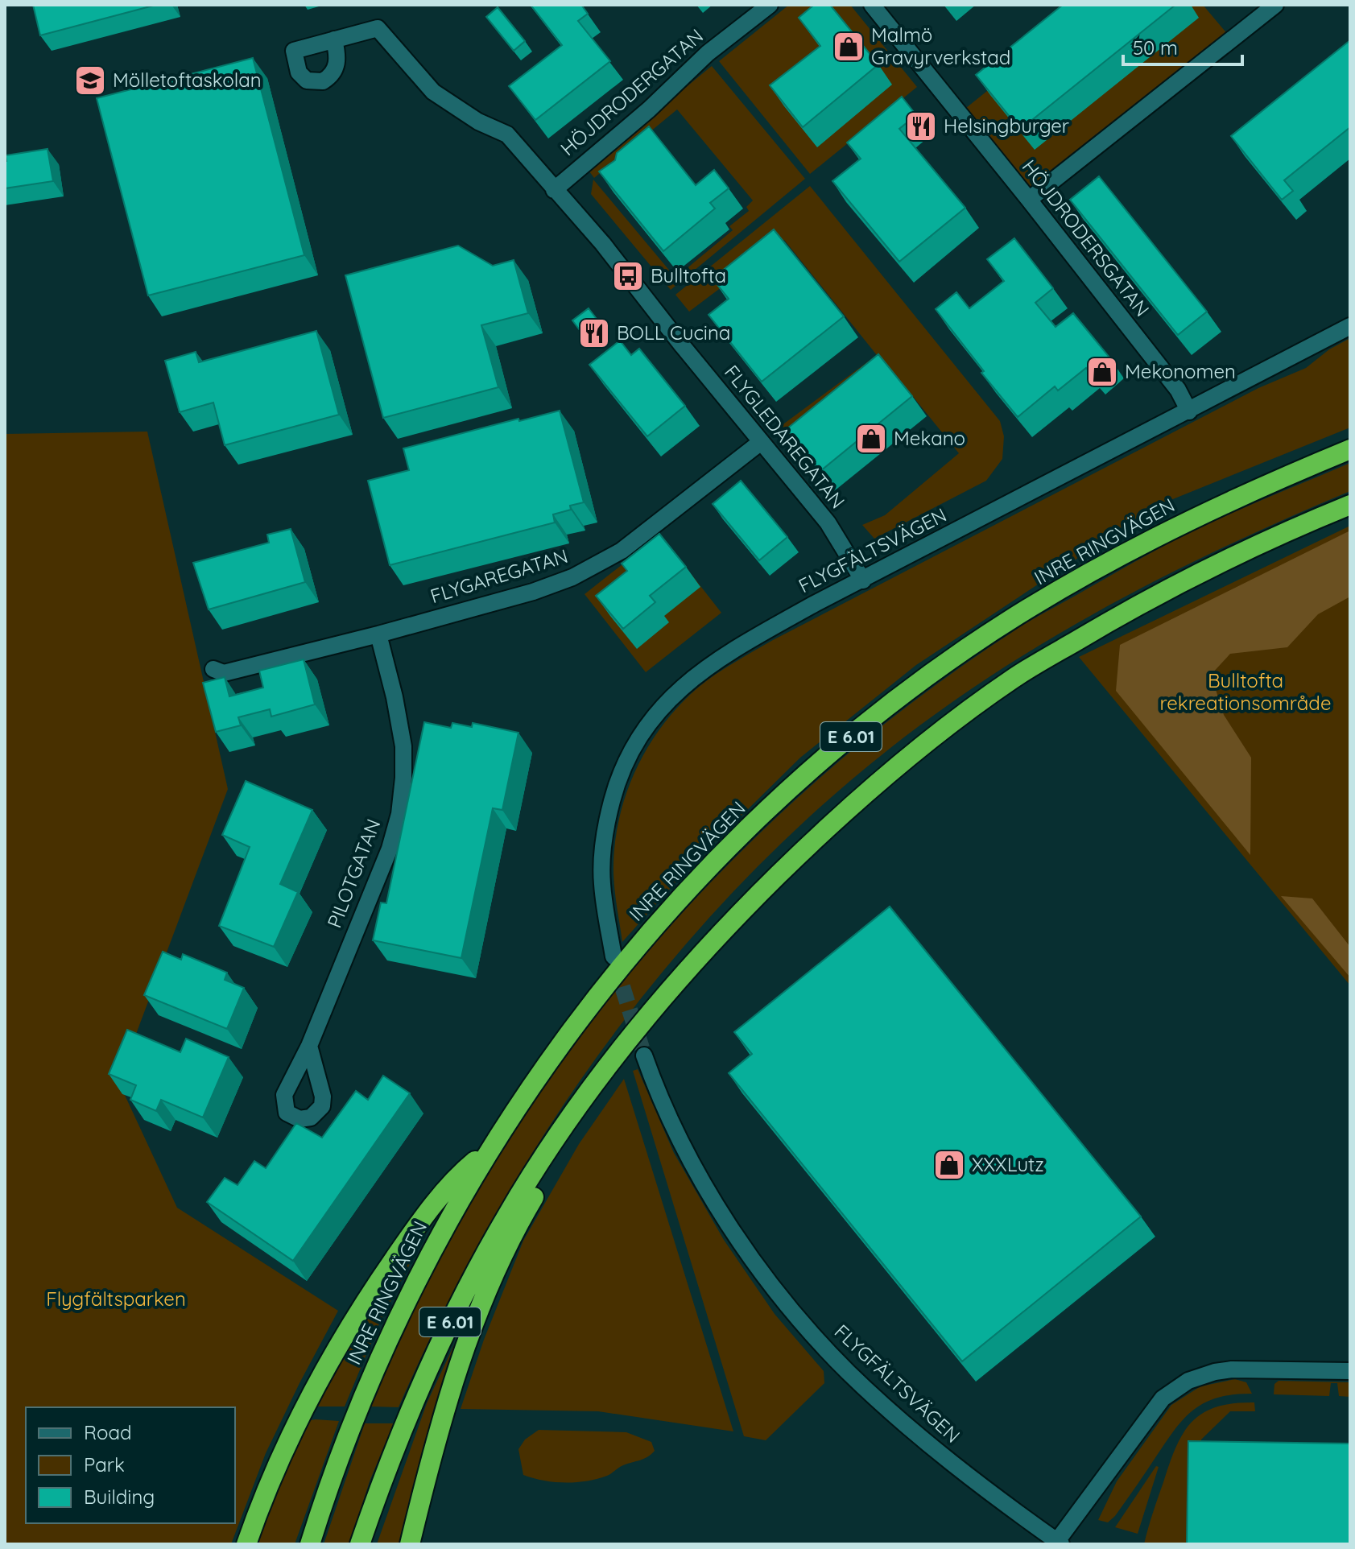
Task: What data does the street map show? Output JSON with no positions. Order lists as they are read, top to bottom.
{
  "streets": {
    "highway": ["INRE RINGVÄGEN", "E 6.01"],
    "street": [
      "HÖJDRODERGATAN",
      "HÖJDRODERSGATAN",
      "FLYGLEDAREGATAN",
      "FLYGFÄLTSVÄGEN",
      "FLYGAREGATAN",
      "PILOTGATAN"
    ]
  },
  "crossings": [
    ["HÖJDRODERGATAN", "FLYGLEDAREGATAN"],
    ["HÖJDRODERSGATAN", "FLYGFÄLTSVÄGEN"],
    ["FLYGLEDAREGATAN", "FLYGFÄLTSVÄGEN"],
    ["FLYGLEDAREGATAN", "FLYGAREGATAN"],
    ["FLYGAREGATAN", "PILOTGATAN"]
  ],
  "parks": ["Bulltofta rekreationsområde", "Flygfältsparken"],
  "places": {
    "shop": [
      "Malmö Gravyrverkstad",
      "Mekonomen",
      "Mekano",
      "XXXLutz"
    ],
    "school or university": ["Mölletoftaskolan"],
    "restaurant": ["Helsingburger", "BOLL Cucina"],
    "bus stop": ["Bulltofta"]
  },
  "legend": ["Road", "Park", "Building"],
  "scale_bar": "50 m"
}
